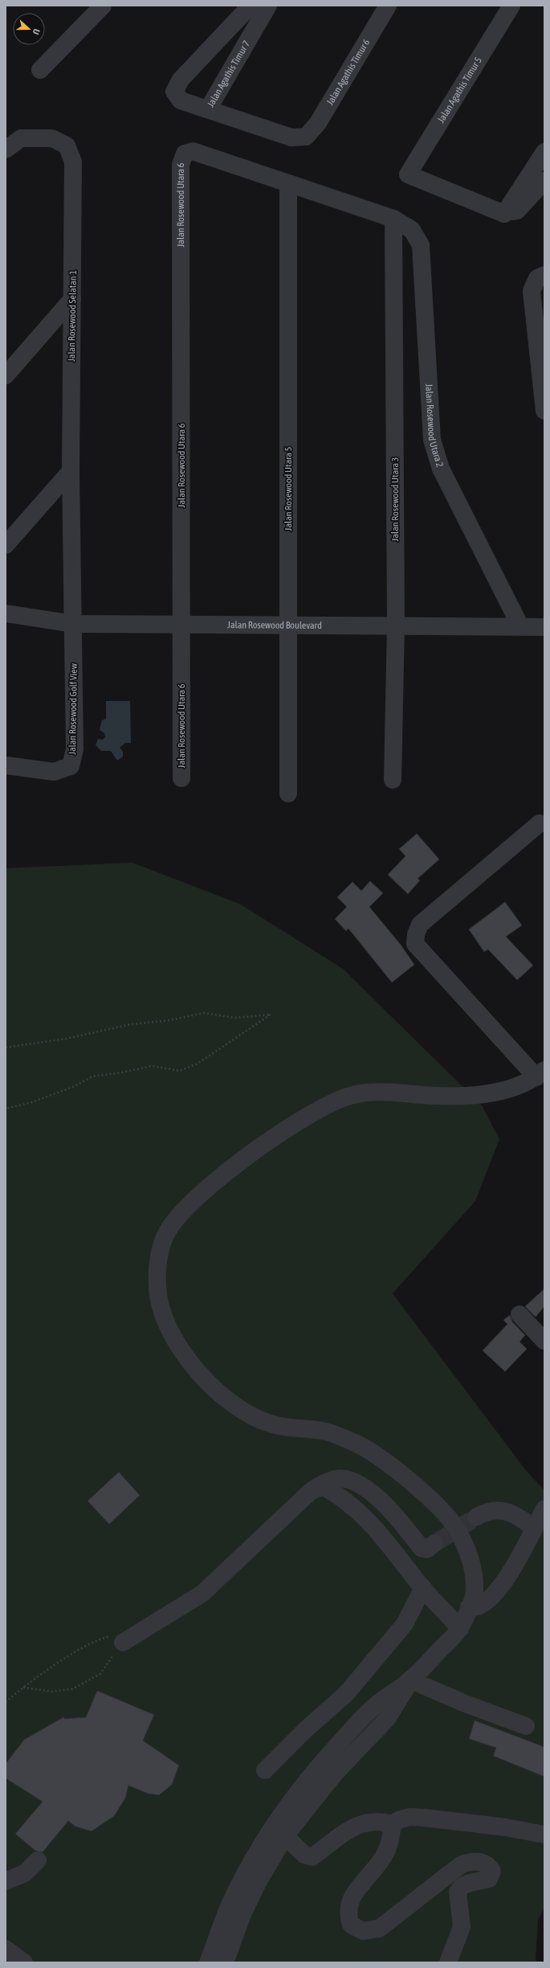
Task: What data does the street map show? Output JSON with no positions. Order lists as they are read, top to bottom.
{
  "streets": {
    "street": [
      "Jalan Agathis Timur 6",
      "Jalan Agathis Timur 7",
      "Jalan Agathis Timur 5",
      "Jalan Rosewood Utara 6",
      "Jalan Rosewood Selatan 1",
      "Jalan Rosewood Utara 2",
      "Jalan Rosewood Utara 5",
      "Jalan Rosewood Utara 3",
      "Jalan Rosewood Boulevard",
      "Jalan Rosewood Golf View"
    ]
  },
  "crossings": [
    ["Jalan Agathis Timur 6", "Jalan Agathis Timur 7"],
    ["Jalan Rosewood Utara 6", "Jalan Rosewood Utara 2"],
    ["Jalan Rosewood Utara 6", "Jalan Rosewood Boulevard"],
    ["Jalan Rosewood Selatan 1", "Jalan Rosewood Boulevard"],
    ["Jalan Rosewood Selatan 1", "Jalan Rosewood Golf View"],
    ["Jalan Rosewood Utara 2", "Jalan Rosewood Utara 5"],
    ["Jalan Rosewood Utara 2", "Jalan Rosewood Utara 3"],
    ["Jalan Rosewood Utara 2", "Jalan Rosewood Boulevard"],
    ["Jalan Rosewood Utara 5", "Jalan Rosewood Boulevard"],
    ["Jalan Rosewood Utara 3", "Jalan Rosewood Boulevard"],
    ["Jalan Rosewood Boulevard", "Jalan Rosewood Golf View"]
  ],
  "north": "right"
}
